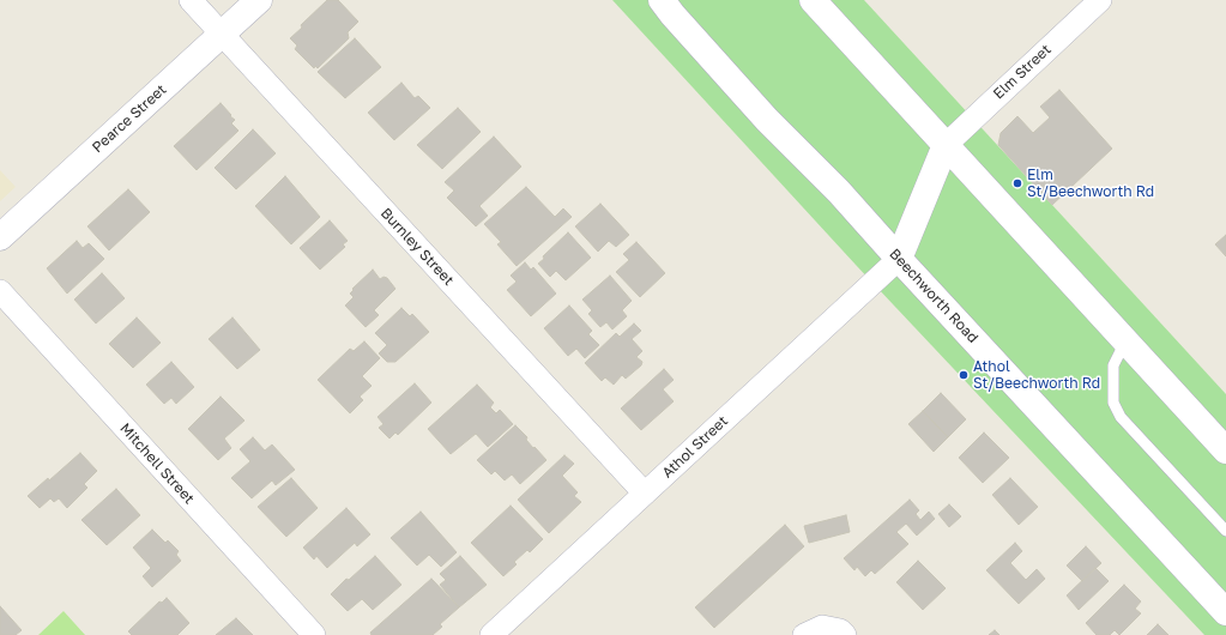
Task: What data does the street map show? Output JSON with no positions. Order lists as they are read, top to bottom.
{
  "streets": {
    "main road": ["Pearce Street", "Beechworth Road"],
    "street": [
      "Elm Street",
      "Burnley Street",
      "Athol Street",
      "Mitchell Street"
    ]
  },
  "crossings": [
    ["Pearce Street", "Burnley Street"],
    ["Burnley Street", "Athol Street"],
    ["Beechworth Road", "Athol Street"]
  ],
  "places": ["Elm St/Beechworth Rd", "Athol St/Beechworth Rd"]
}
